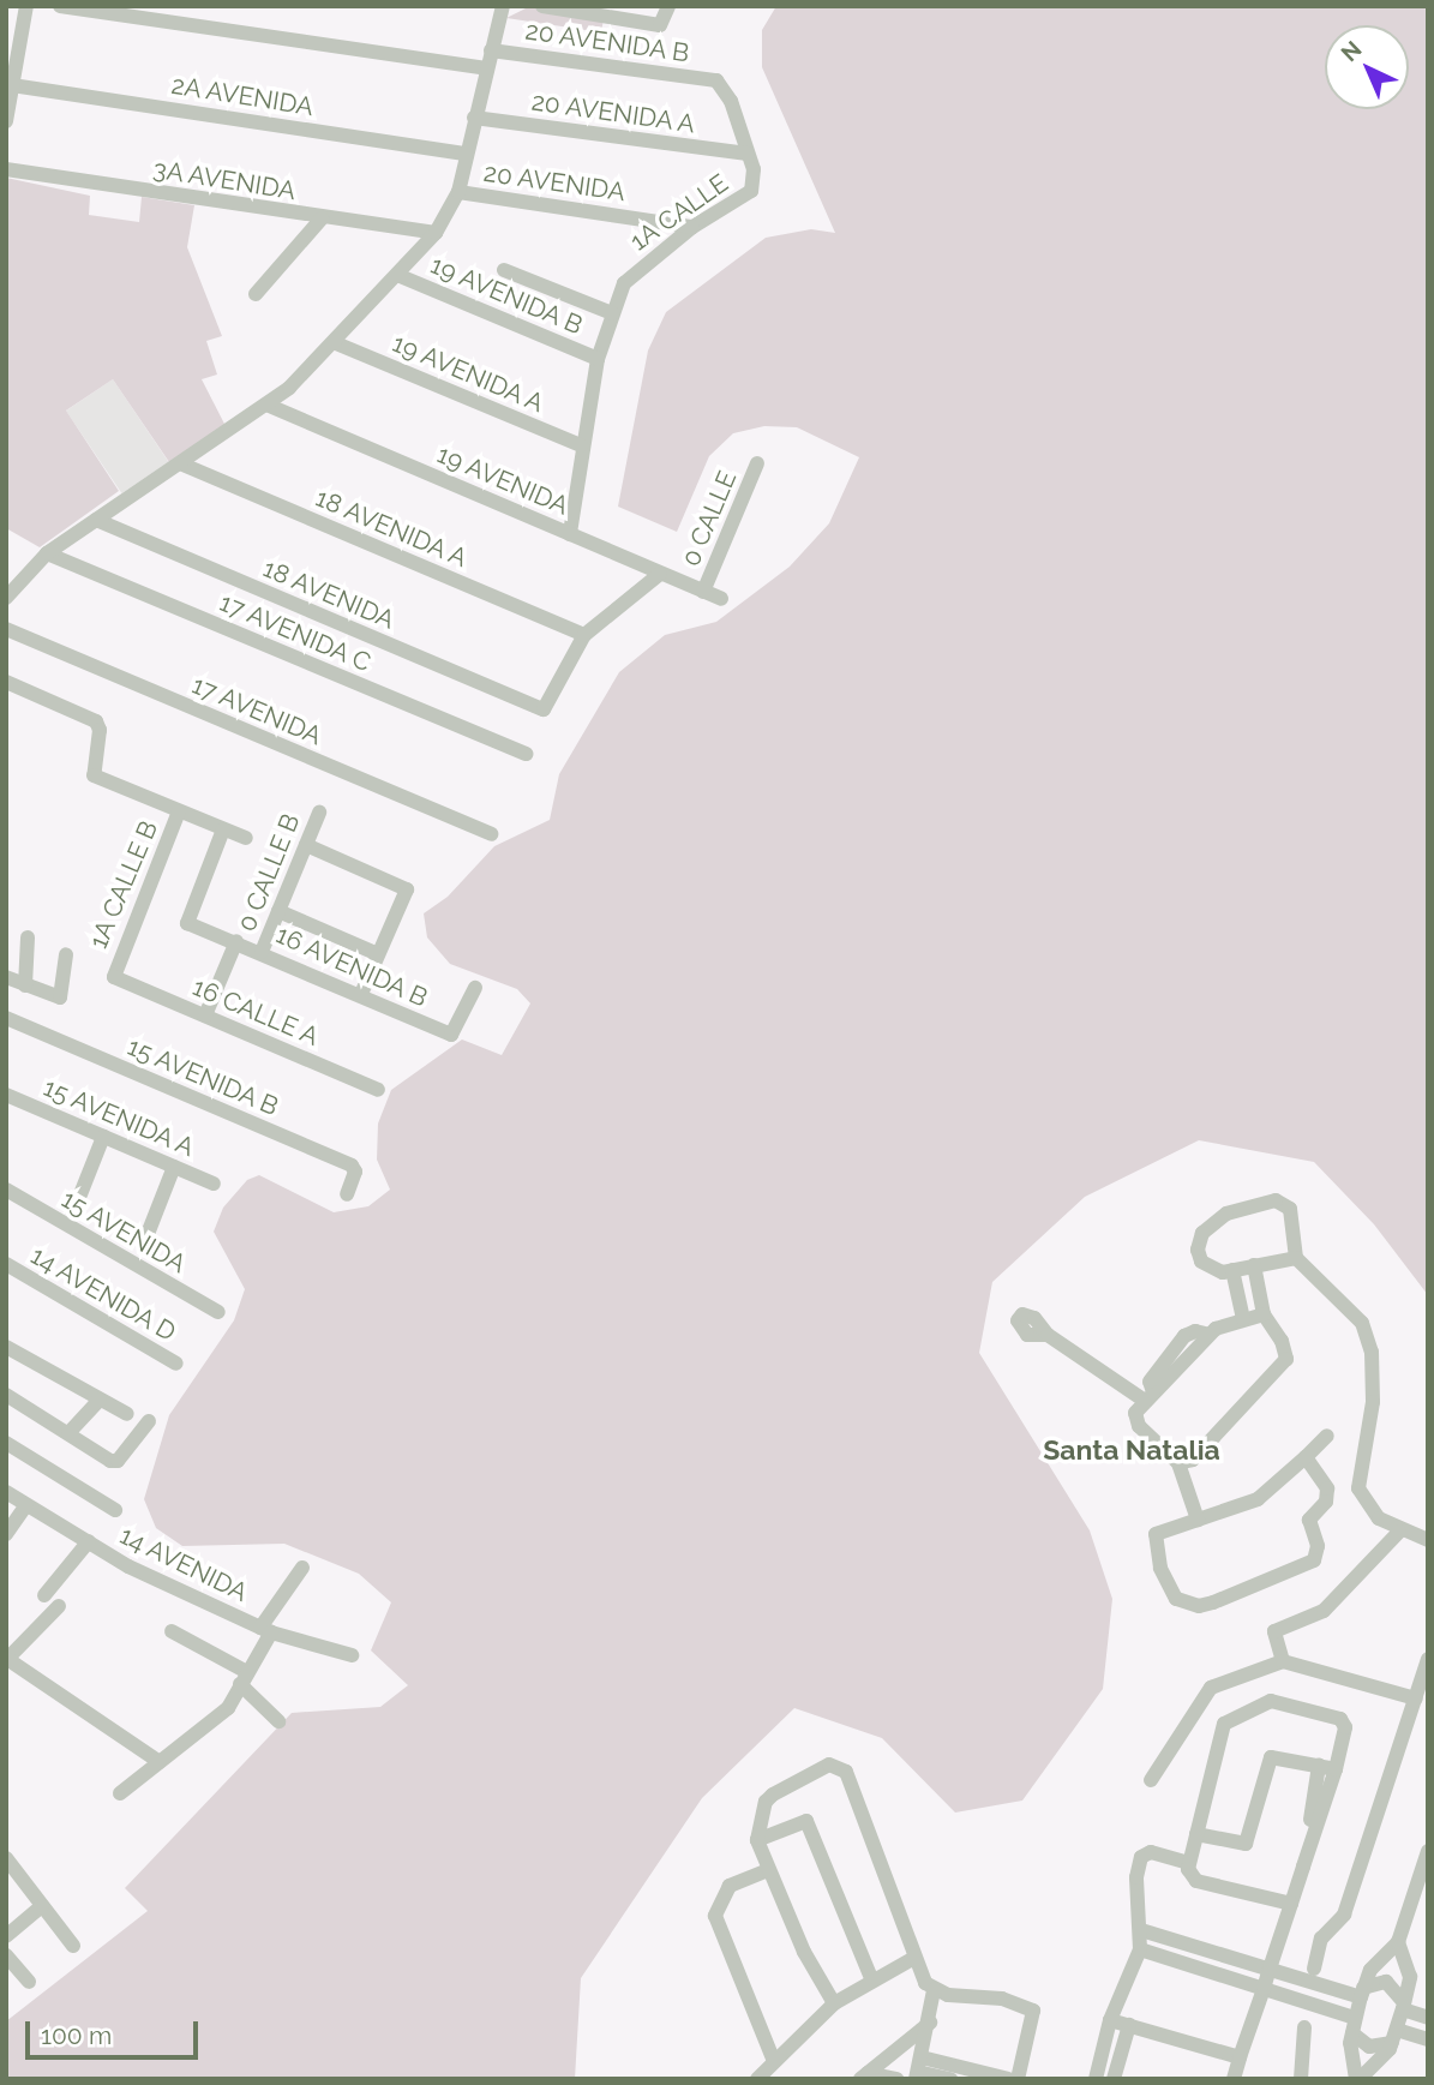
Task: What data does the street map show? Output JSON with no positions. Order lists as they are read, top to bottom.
{
  "streets": {
    "street": [
      "20 AVENIDA B",
      "2A AVENIDA",
      "20 AVENIDA A",
      "3A AVENIDA",
      "20 AVENIDA",
      "1A CALLE",
      "19 AVENIDA B",
      "19 AVENIDA A",
      "19 AVENIDA",
      "0 CALLE",
      "18 AVENIDA A",
      "18 AVENIDA",
      "17 AVENIDA C",
      "17 AVENIDA",
      "0 CALLE B",
      "1A CALLE B",
      "16 AVENIDA B",
      "16 CALLE A",
      "15 AVENIDA B",
      "15 AVENIDA A",
      "15 AVENIDA",
      "14 AVENIDA D",
      "14 AVENIDA"
    ]
  },
  "crossings": [
    ["20 AVENIDA B", "1A CALLE"],
    ["20 AVENIDA A", "1A CALLE"],
    ["20 AVENIDA", "1A CALLE"],
    ["1A CALLE", "19 AVENIDA B"],
    ["1A CALLE", "19 AVENIDA A"],
    ["1A CALLE", "19 AVENIDA"],
    ["19 AVENIDA", "0 CALLE"],
    ["18 AVENIDA A", "18 AVENIDA"],
    ["0 CALLE B", "16 AVENIDA B"],
    ["1A CALLE B", "16 CALLE A"]
  ],
  "districts": ["Santa Natalia"],
  "scale_bar": "100 m",
  "north": "top left"
}
